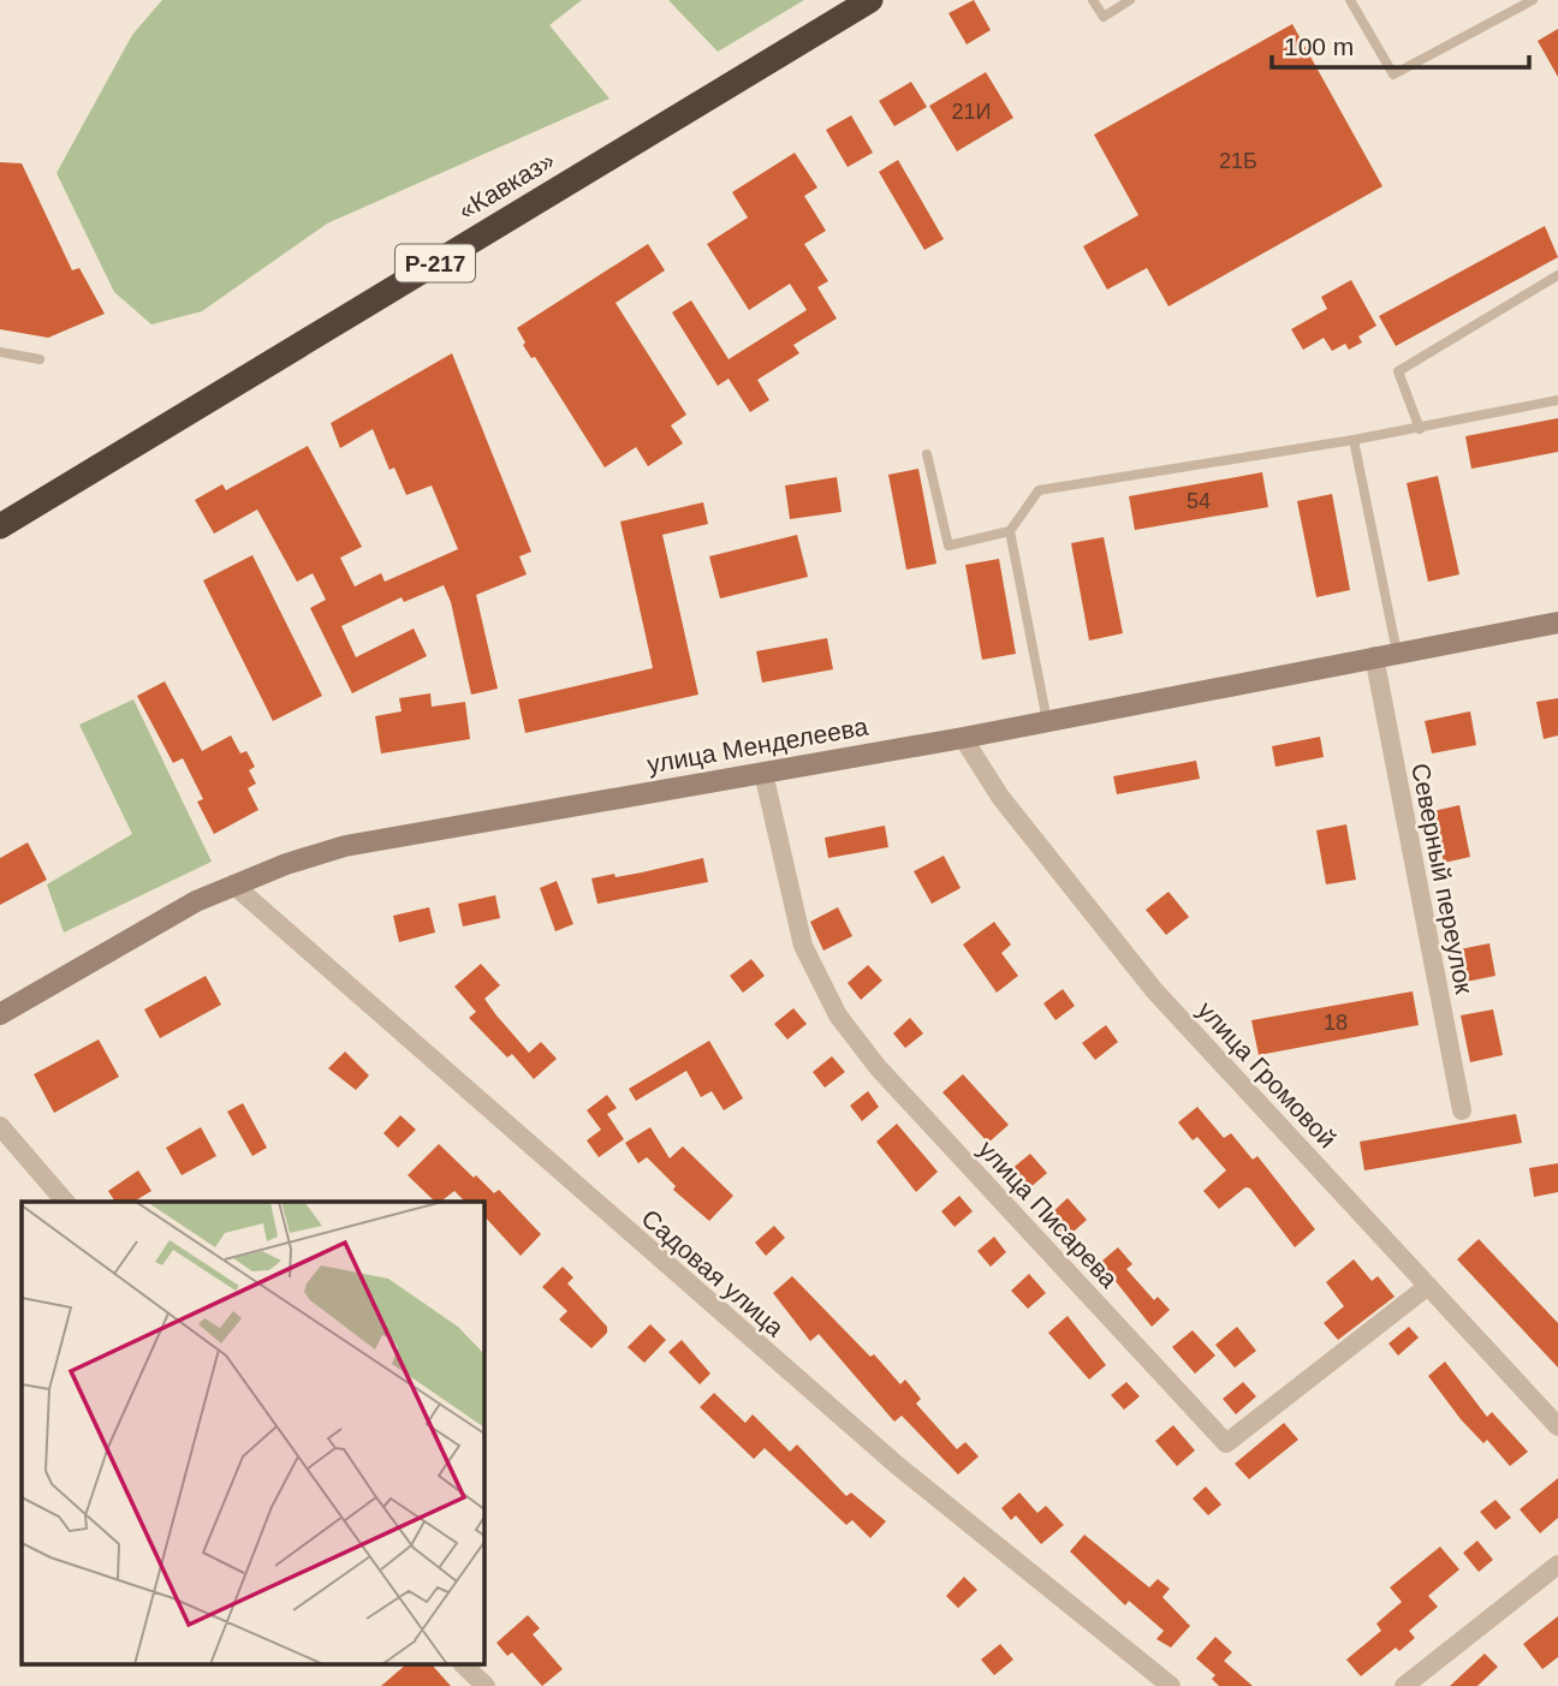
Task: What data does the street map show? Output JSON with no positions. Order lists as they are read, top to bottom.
{
  "streets": {
    "highway": ["«Кавказ»", "Р-217"],
    "main road": ["улица Менделеева"],
    "street": [
      "Северный переулок",
      "улица Громовой",
      "улица Писарева",
      "Садовая улица"
    ]
  },
  "crossings": [
    ["улица Менделеева", "Северный переулок"],
    ["улица Менделеева", "улица Громовой"],
    ["улица Менделеева", "улица Писарева"],
    ["улица Менделеева", "Садовая улица"],
    ["улица Громовой", "улица Писарева"]
  ],
  "house_numbers": [
    "21И",
    "21Б",
    "54",
    "18"
  ],
  "scale_bar": "100 m"
}
